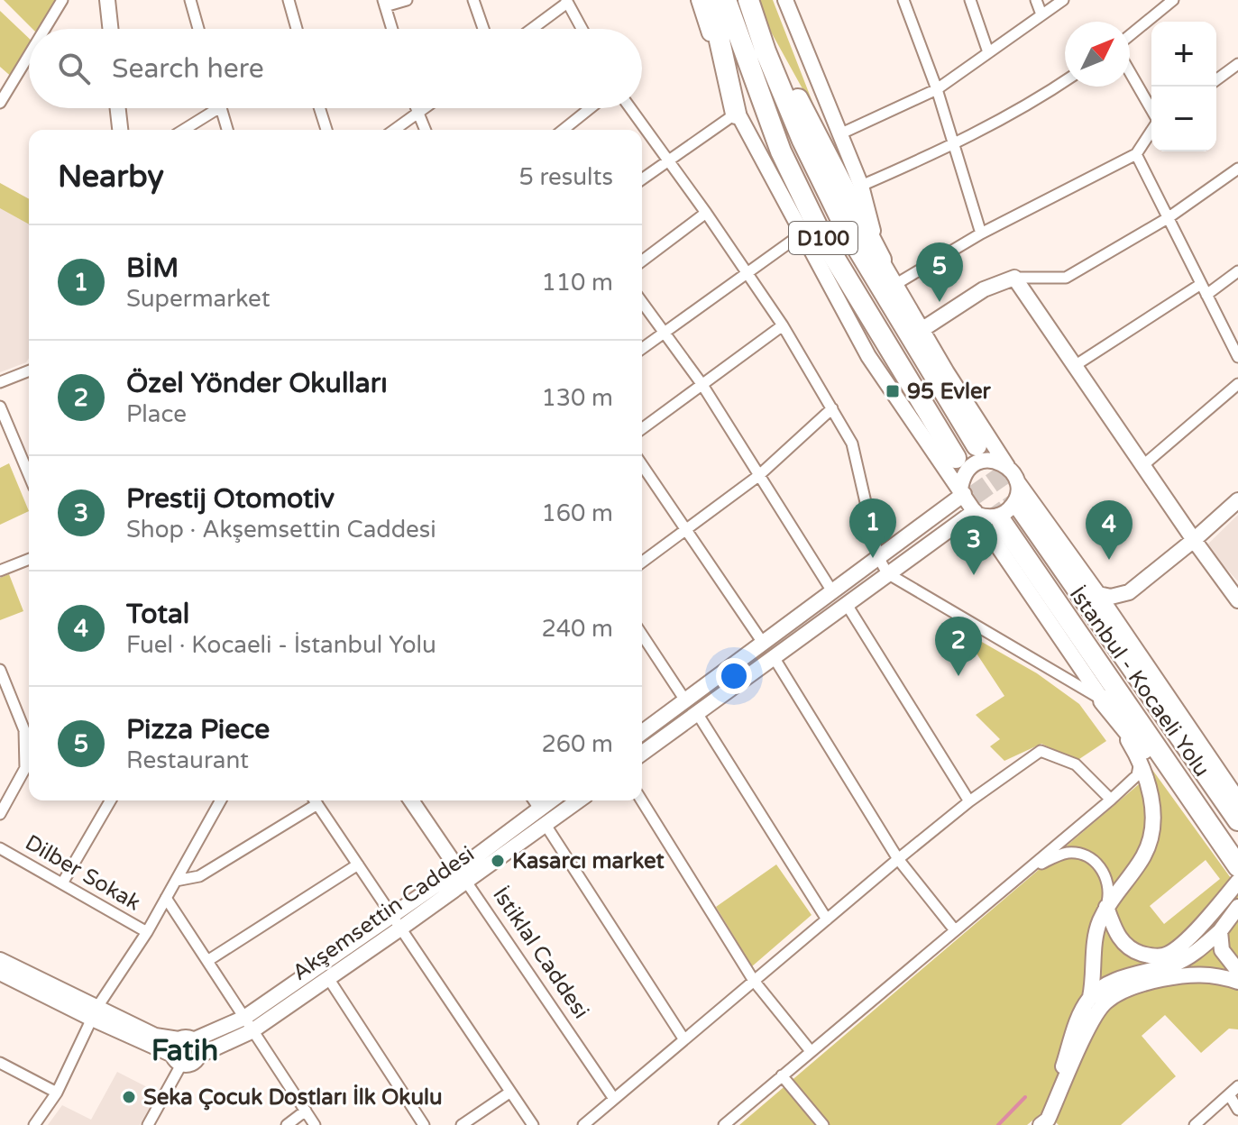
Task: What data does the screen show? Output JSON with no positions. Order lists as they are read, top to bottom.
{
  "streets": {
    "highway": ["D100", "İstanbul - Kocaeli Yolu"],
    "main road": ["Akşemsettin Caddesi", "İstiklal Caddesi"],
    "street": ["Dilber Sokak"]
  },
  "crossings": [
    ["Akşemsettin Caddesi", "İstiklal Caddesi"]
  ],
  "districts": ["Fatih"],
  "places": {
    "transit": ["95 Evler"],
    "other": ["Kasarcı market", "Seka Çocuk Dostları İlk Okulu"]
  },
  "north": "top right",
  "page": {
    "map_buttons": ["+", "−"],
    "search": "Search here",
    "heading": ["Nearby", "5 results"],
    "list": [
      {
        "mark": "1",
        "name": "BİM",
        "note": "Supermarket",
        "value": "110 m"
      },
      {
        "mark": "2",
        "name": "Özel Yönder Okulları",
        "note": "Place",
        "value": "130 m"
      },
      {
        "mark": "3",
        "name": "Prestij Otomotiv",
        "note": "Shop · Akşemsettin Caddesi",
        "value": "160 m"
      },
      {
        "mark": "4",
        "name": "Total",
        "note": "Fuel · Kocaeli - İstanbul Yolu",
        "value": "240 m"
      },
      {
        "mark": "5",
        "name": "Pizza Piece",
        "note": "Restaurant",
        "value": "260 m"
      }
    ],
    "pins": [
      "5",
      "1",
      "4",
      "3",
      "2"
    ]
  }
}
